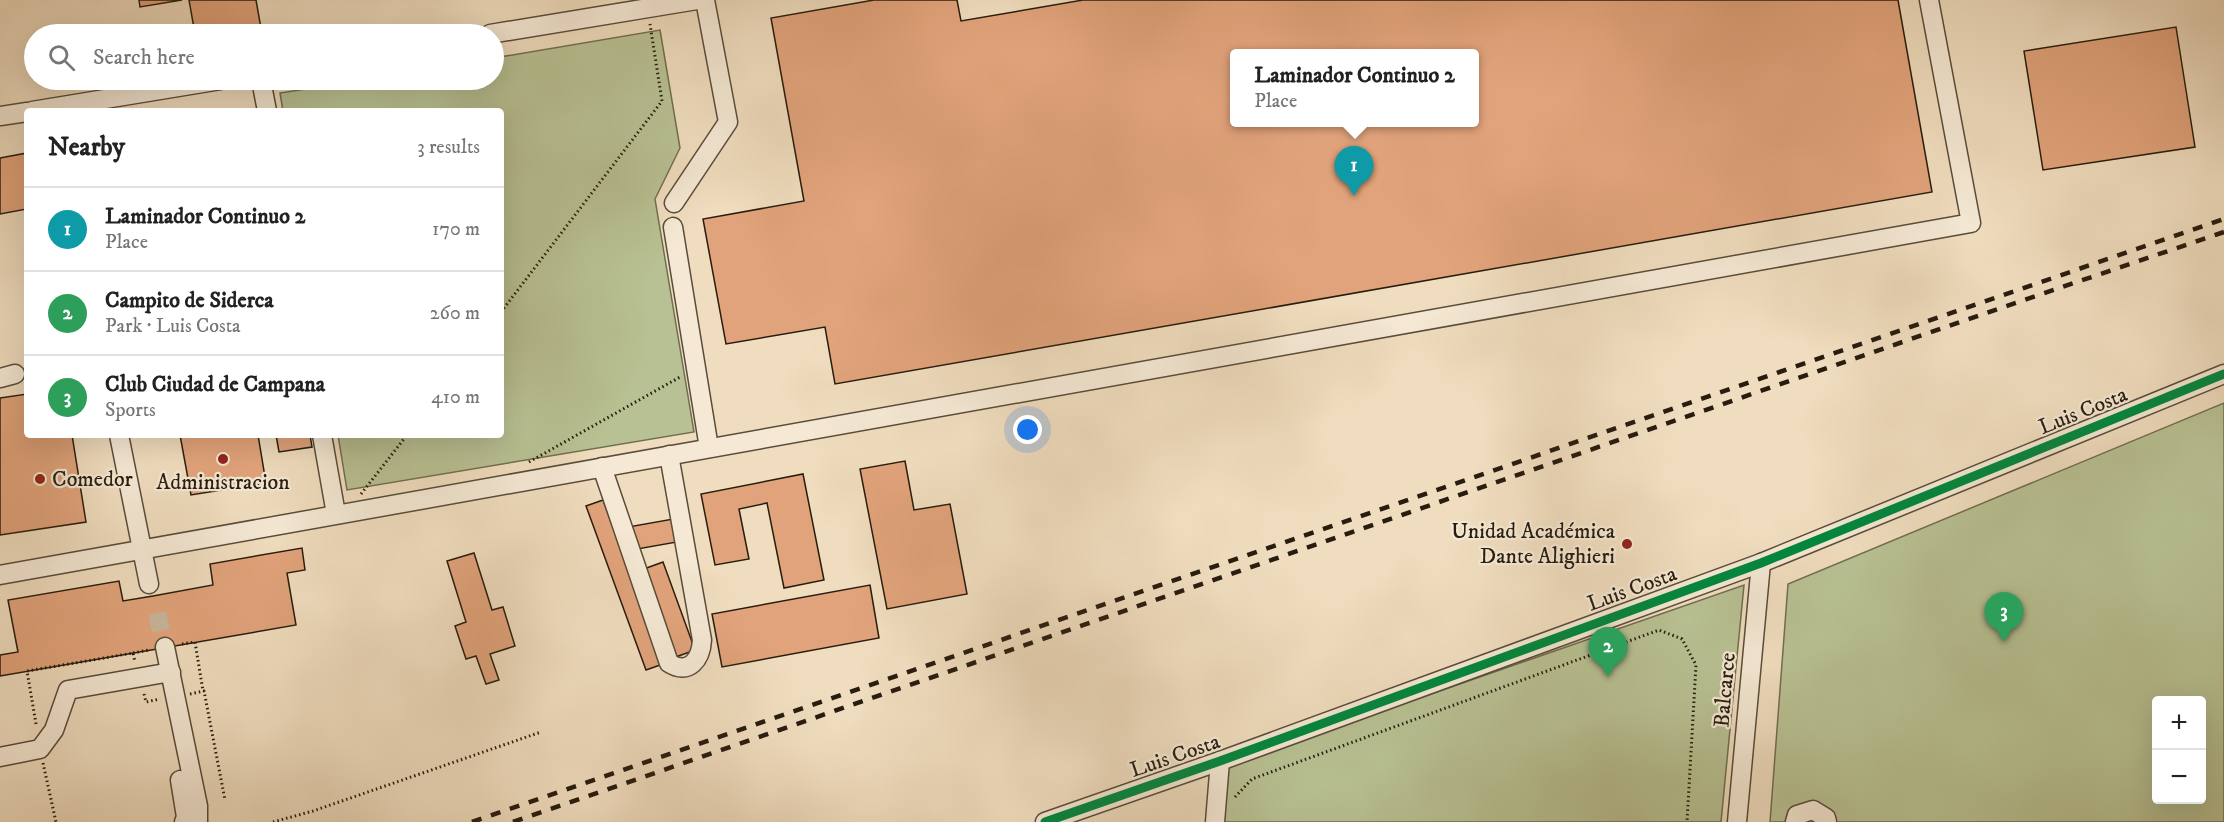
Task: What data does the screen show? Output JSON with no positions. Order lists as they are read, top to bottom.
{
  "streets": {
    "street": ["Luis Costa", "Balcarce"]
  },
  "crossings": [
    ["Luis Costa", "Balcarce"]
  ],
  "places": ["Administracion", "Comedor", "Unidad Académica Dante Alighieri"],
  "page": {
    "search": "Search here",
    "popup": ["Laminador Continuo 2", "Place"],
    "heading": ["Nearby", "3 results"],
    "pins": ["1", "3", "2"],
    "list": [
      {
        "mark": "1",
        "name": "Laminador Continuo 2",
        "note": "Place",
        "value": "170 m"
      },
      {
        "mark": "2",
        "name": "Campito de Siderca",
        "note": "Park · Luis Costa",
        "value": "260 m"
      },
      {
        "mark": "3",
        "name": "Club Ciudad de Campana",
        "note": "Sports",
        "value": "410 m"
      }
    ],
    "map_buttons": ["+", "−"]
  }
}
